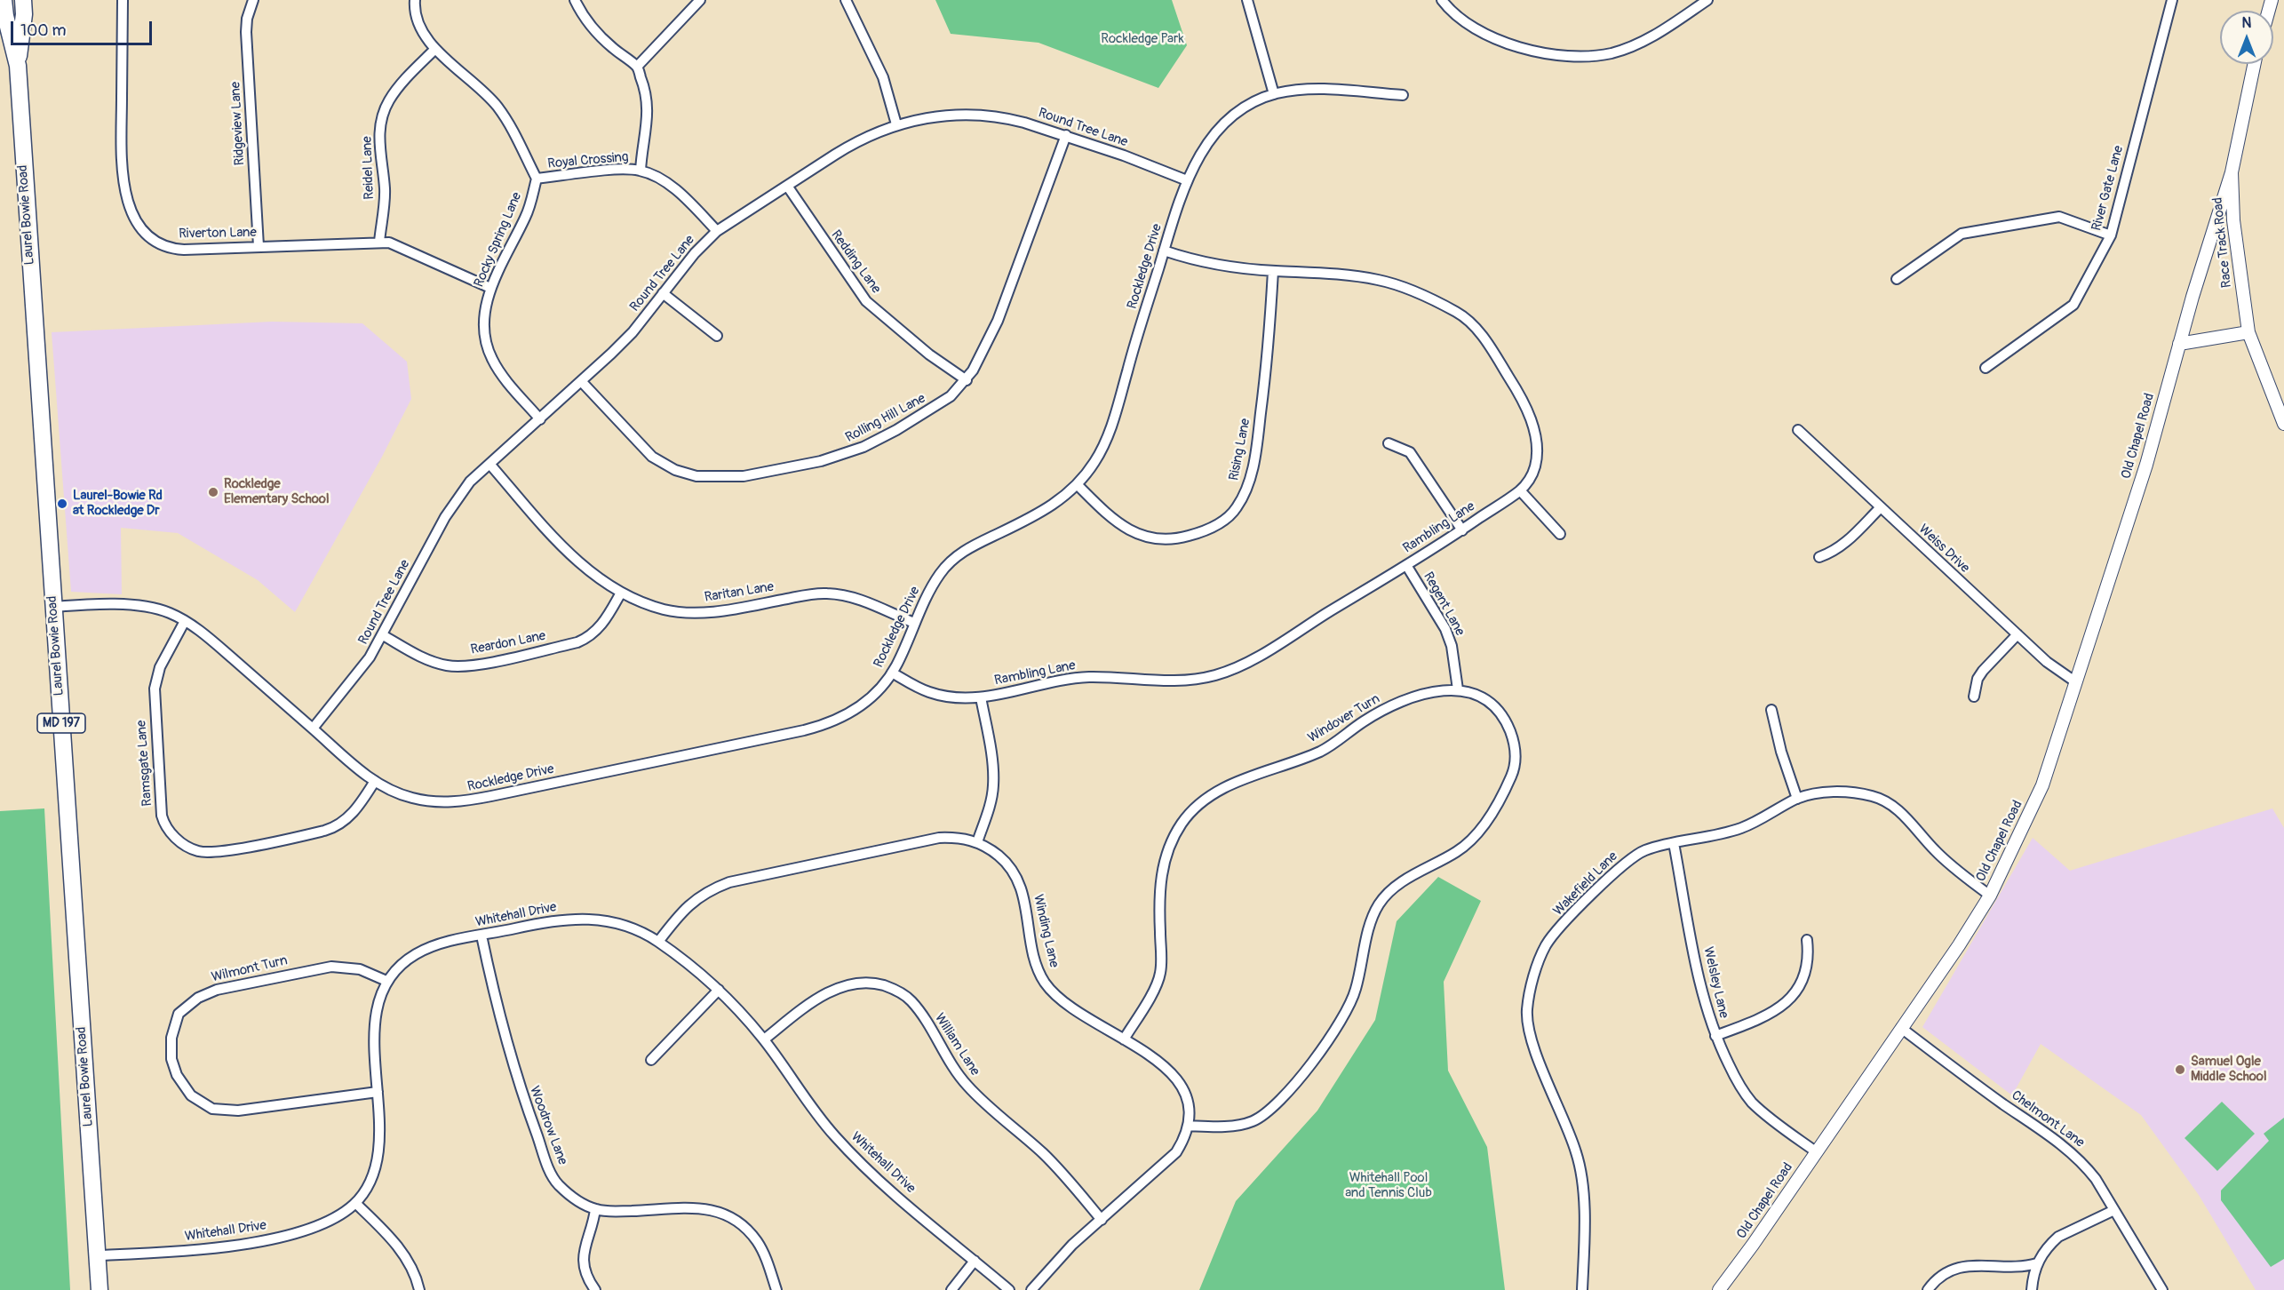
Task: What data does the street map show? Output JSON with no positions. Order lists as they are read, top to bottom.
{
  "streets": {
    "main road": ["Laurel Bowie Road", "MD 197"],
    "street": [
      "Ridgeview Lane",
      "Round Tree Lane",
      "Royal Crossing",
      "Reidel Lane",
      "River Gate Lane",
      "Riverton Lane",
      "Rocky Spring Lane",
      "Race Track Road",
      "Redding Lane",
      "Rockledge Drive",
      "Rolling Hill Lane",
      "Old Chapel Road",
      "Rising Lane",
      "Rambling Lane",
      "Weiss Drive",
      "Raritan Lane",
      "Regent Lane",
      "Reardon Lane",
      "Windover Turn",
      "Ramsgate Lane",
      "Wakefield Lane",
      "Whitehall Drive",
      "Winding Lane",
      "Wilmont Turn",
      "Welsley Lane",
      "William Lane",
      "Chelmont Lane",
      "Woodrow Lane"
    ]
  },
  "crossings": [
    ["Ridgeview Lane", "Riverton Lane"],
    ["Round Tree Lane", "Royal Crossing"],
    ["Round Tree Lane", "Rocky Spring Lane"],
    ["Round Tree Lane", "Redding Lane"],
    ["Round Tree Lane", "Rockledge Drive"],
    ["Round Tree Lane", "Rolling Hill Lane"],
    ["Round Tree Lane", "Raritan Lane"],
    ["Round Tree Lane", "Reardon Lane"],
    ["Royal Crossing", "Rocky Spring Lane"],
    ["Reidel Lane", "Riverton Lane"],
    ["Laurel Bowie Road", "Rockledge Drive"],
    ["Laurel Bowie Road", "Whitehall Drive"],
    ["Riverton Lane", "Rocky Spring Lane"],
    ["Race Track Road", "Old Chapel Road"],
    ["Redding Lane", "Rolling Hill Lane"],
    ["Rockledge Drive", "Rising Lane"],
    ["Rockledge Drive", "Rambling Lane"],
    ["Rockledge Drive", "Raritan Lane"],
    ["Rockledge Drive", "Ramsgate Lane"],
    ["Old Chapel Road", "Weiss Drive"],
    ["Old Chapel Road", "Wakefield Lane"],
    ["Old Chapel Road", "Welsley Lane"],
    ["Old Chapel Road", "Chelmont Lane"],
    ["Rising Lane", "Rambling Lane"],
    ["Rambling Lane", "Regent Lane"],
    ["Raritan Lane", "Reardon Lane"],
    ["Regent Lane", "Windover Turn"],
    ["Windover Turn", "Winding Lane"],
    ["Wakefield Lane", "Welsley Lane"],
    ["Whitehall Drive", "Winding Lane"],
    ["Whitehall Drive", "Wilmont Turn"],
    ["Whitehall Drive", "William Lane"],
    ["Whitehall Drive", "Woodrow Lane"],
    ["Winding Lane", "William Lane"]
  ],
  "parks": ["Rockledge Park", "Whitehall Pool and Tennis Club"],
  "places": ["Rockledge Elementary School", "Laurel-Bowie Rd at Rockledge Dr", "Samuel Ogle Middle School"],
  "scale_bar": "100 m",
  "north": "top"
}
